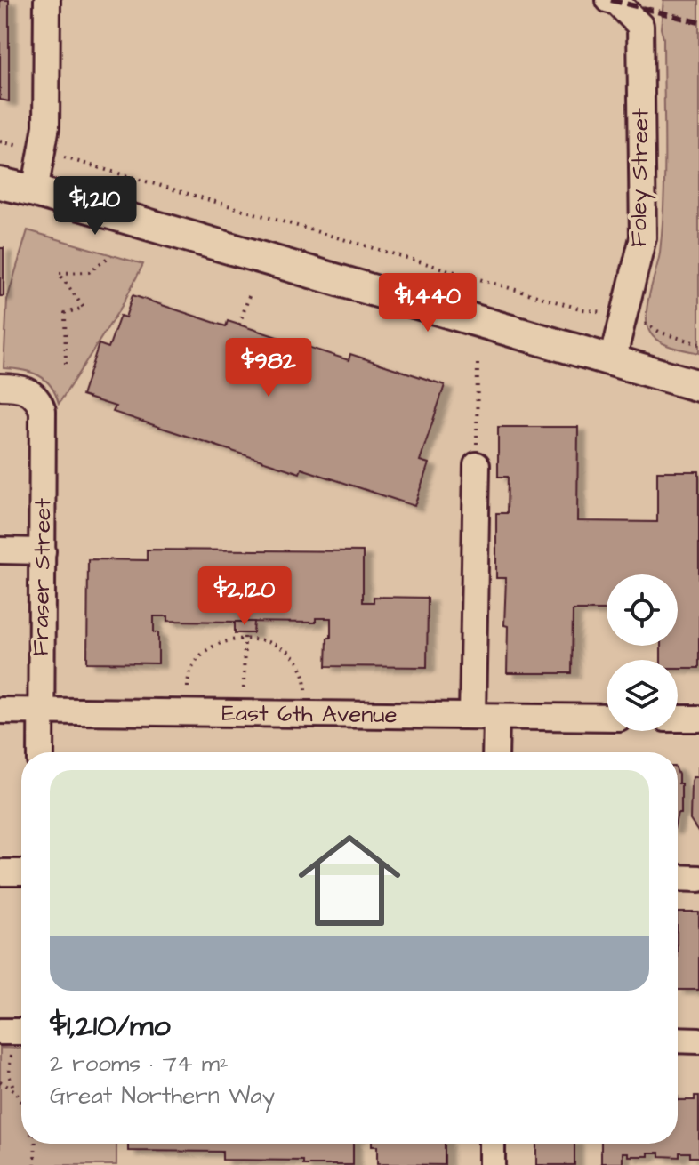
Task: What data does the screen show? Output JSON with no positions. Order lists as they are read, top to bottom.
{
  "streets": {
    "street": ["Foley Street", "Fraser Street", "East 6th Avenue"]
  },
  "crossings": [
    ["Fraser Street", "East 6th Avenue"]
  ],
  "page": {
    "price": [
      "$1,210",
      "$1,440",
      "$982",
      "$2,120"
    ],
    "list": [
      {
        "name": "$1,210/mo",
        "note": "2 rooms · 74 m² · Great Northern Way"
      }
    ]
  }
}
